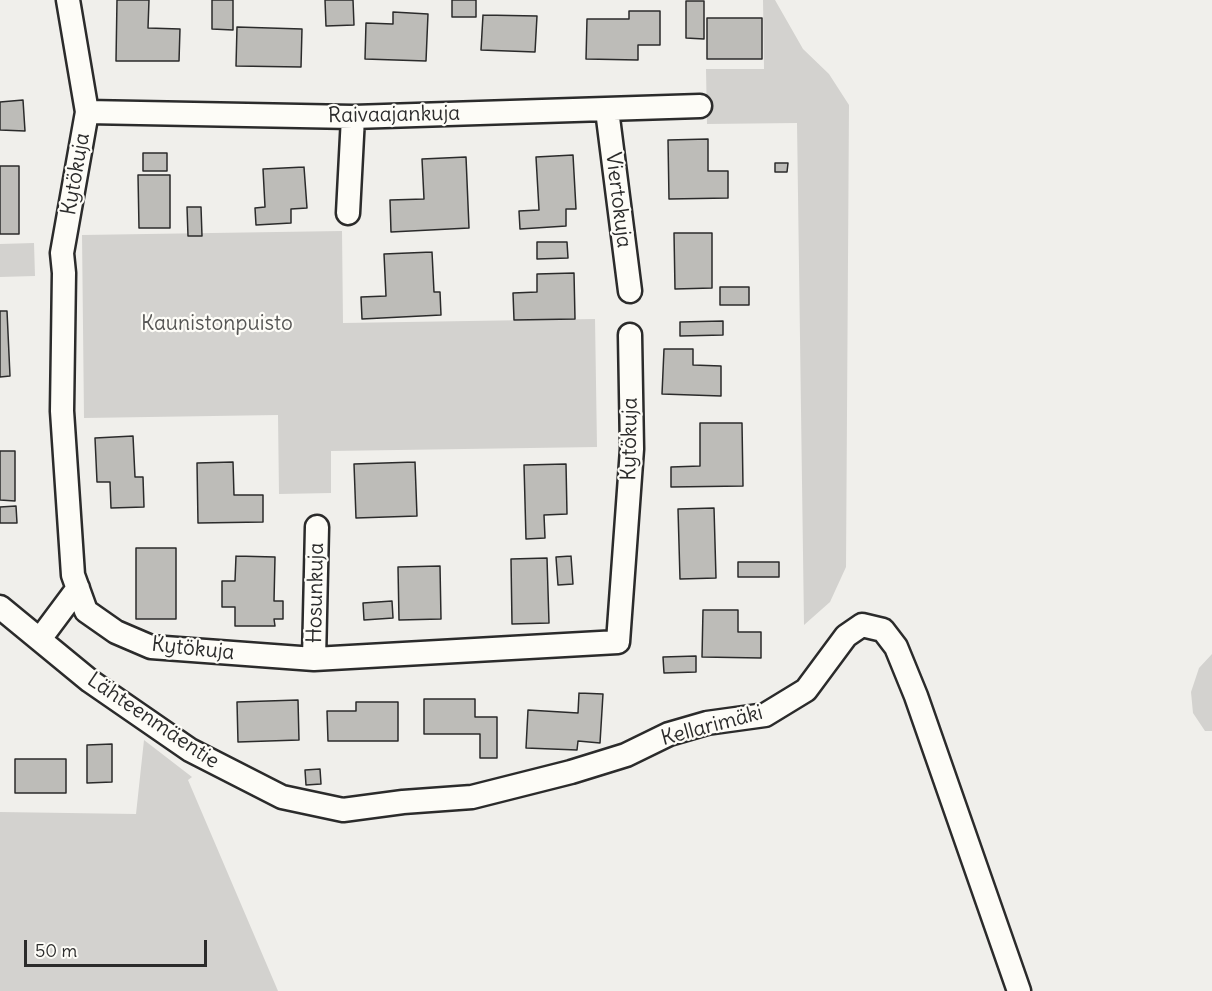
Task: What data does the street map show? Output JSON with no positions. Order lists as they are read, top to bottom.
{
  "streets": {
    "street": [
      "Raivaajankuja",
      "Kytökuja",
      "Viertokuja",
      "Hosunkuja",
      "Lähteenmäentie",
      "Kellarimäki"
    ]
  },
  "crossings": [
    ["Raivaajankuja", "Kytökuja"],
    ["Raivaajankuja", "Viertokuja"],
    ["Kytökuja", "Hosunkuja"],
    ["Lähteenmäentie", "Kellarimäki"]
  ],
  "parks": ["Kaunistonpuisto"],
  "scale_bar": "50 m"
}
